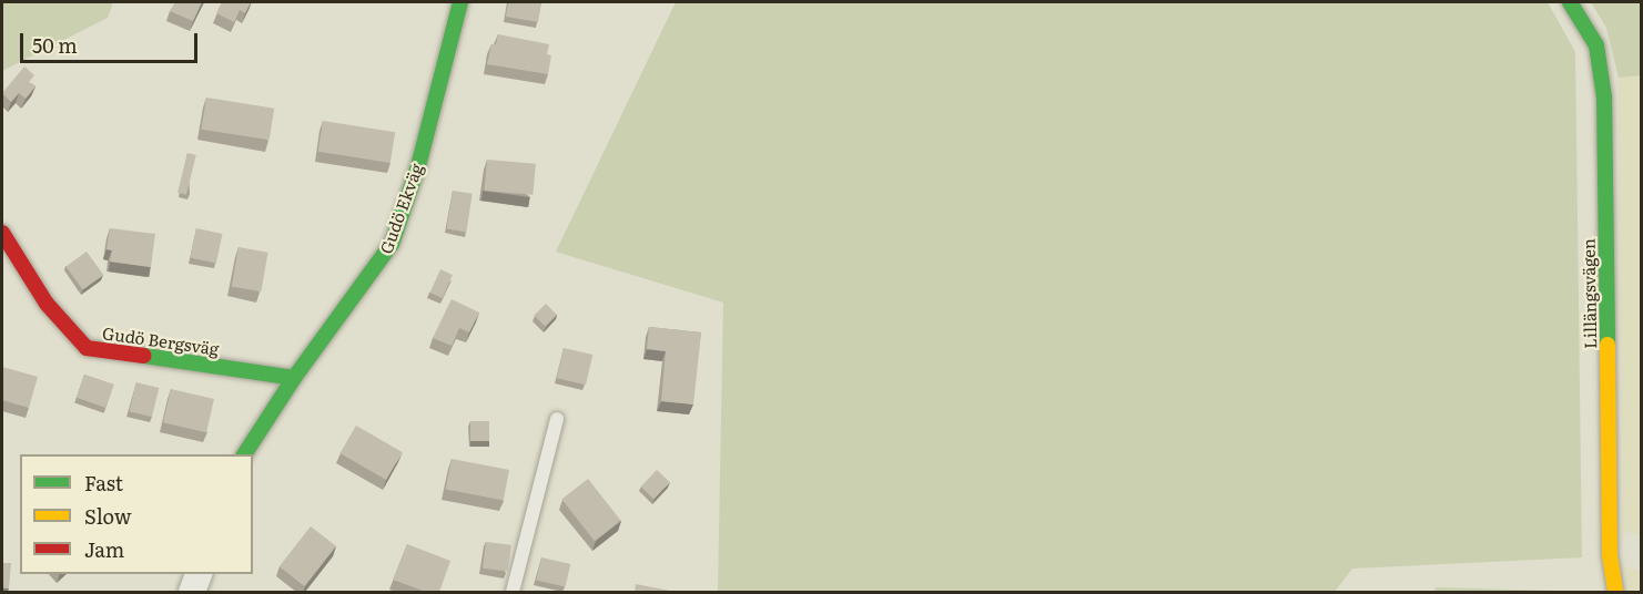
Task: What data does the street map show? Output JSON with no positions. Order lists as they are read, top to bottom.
{
  "streets": {
    "street": ["Gudö Ekväg", "Lillängsvägen", "Gudö Bergsväg"]
  },
  "crossings": [
    ["Gudö Ekväg", "Gudö Bergsväg"]
  ],
  "legend": ["Fast", "Slow", "Jam"],
  "scale_bar": "50 m"
}
